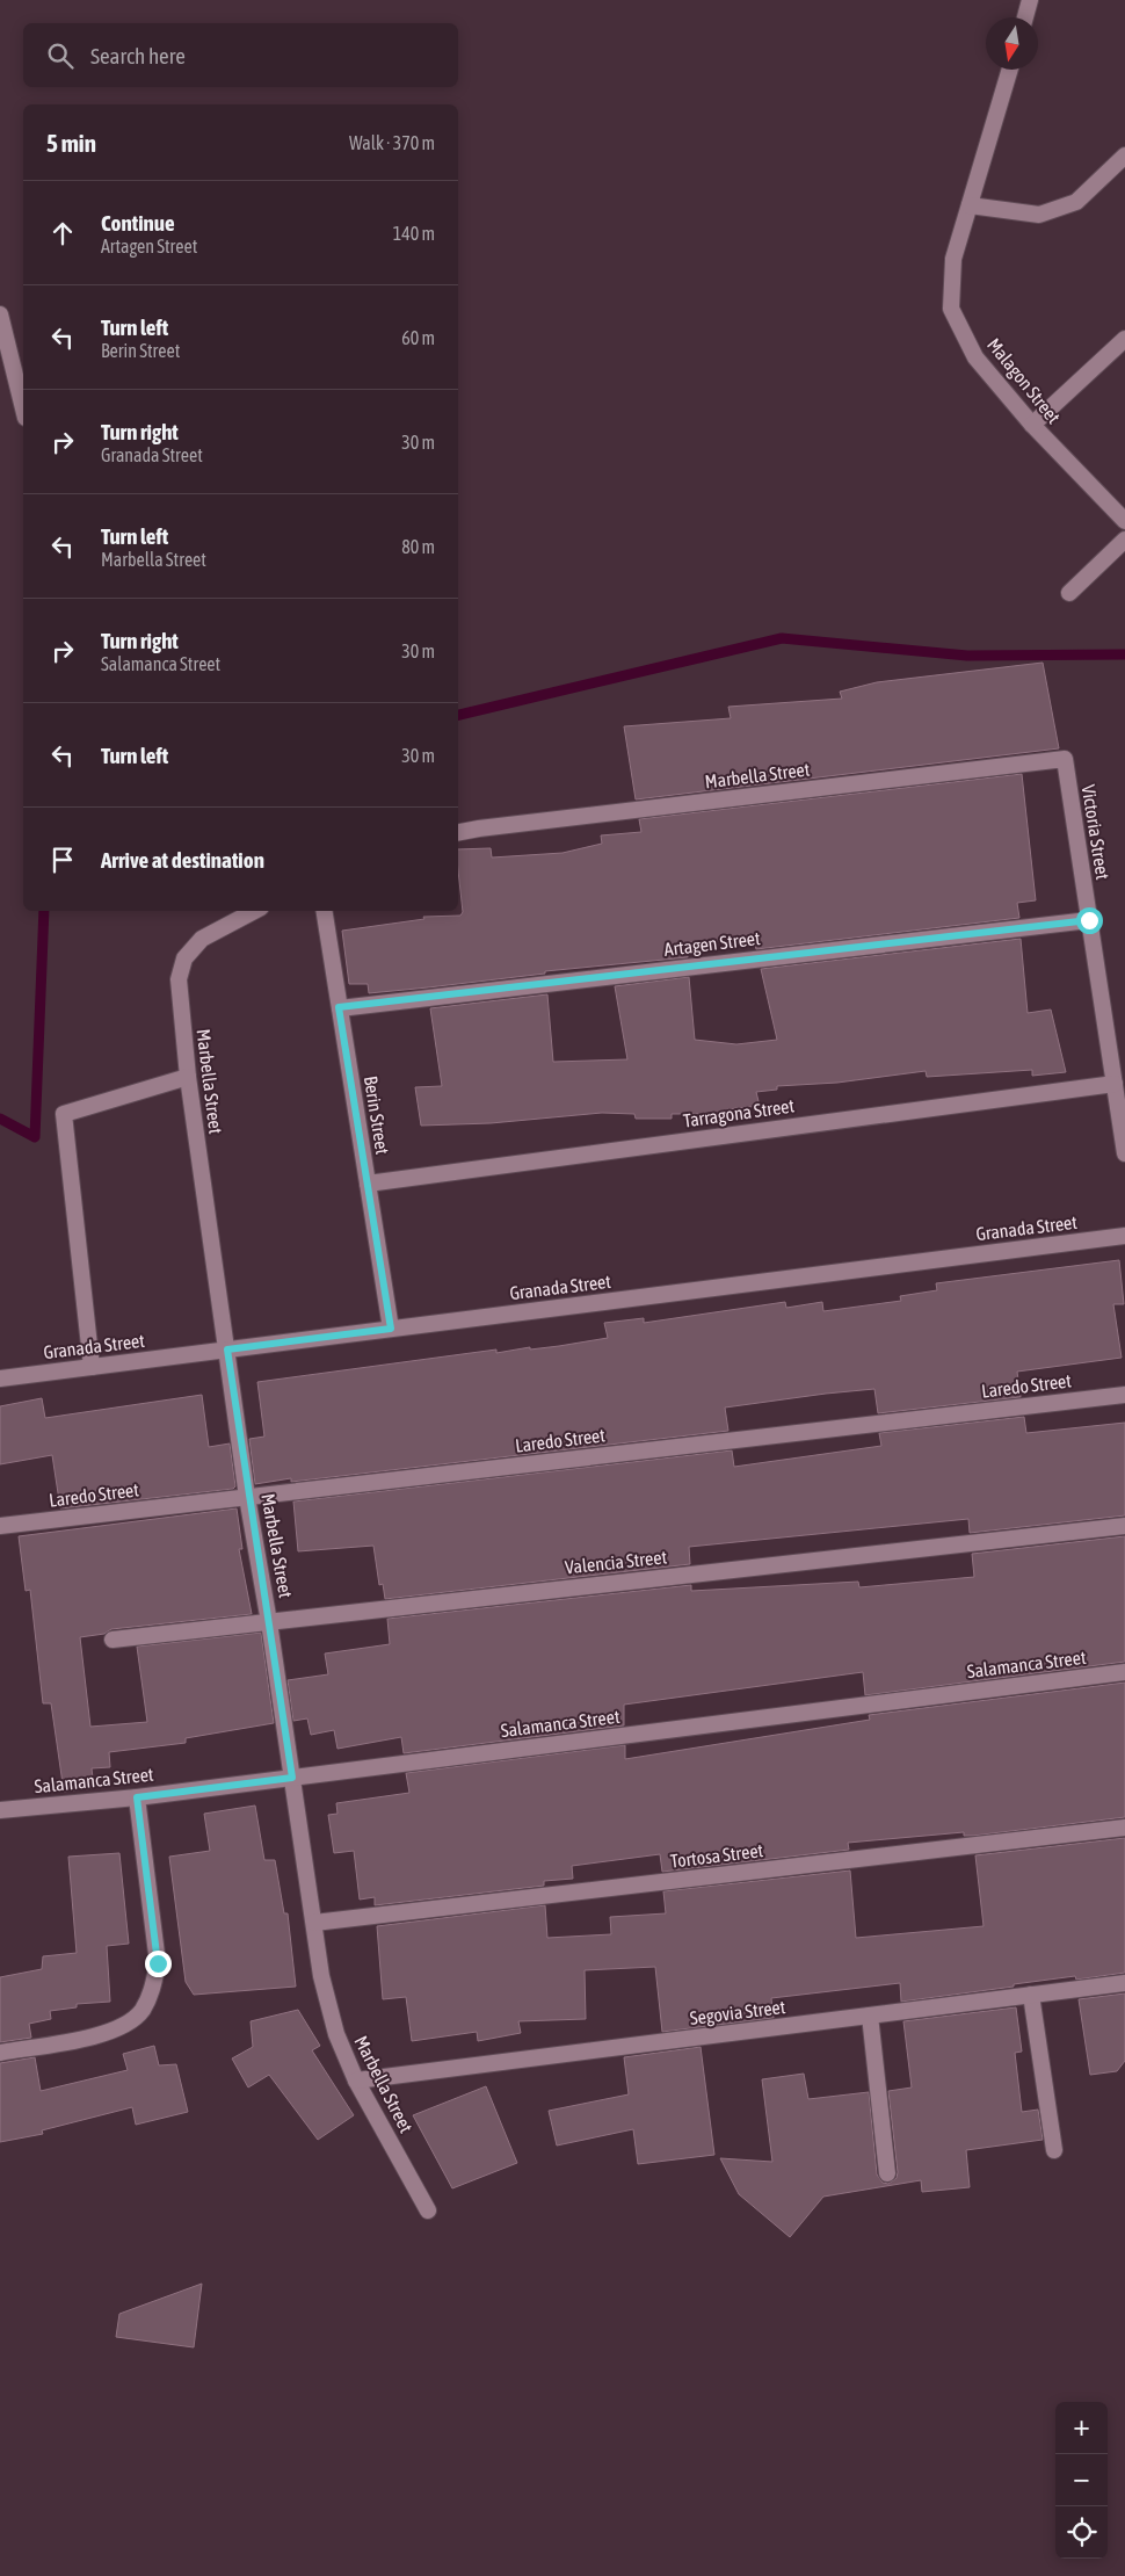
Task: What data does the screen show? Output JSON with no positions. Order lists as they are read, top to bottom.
{
  "streets": {
    "street": [
      "Malagon Street",
      "Marbella Street",
      "Victoria Street",
      "Artagen Street",
      "Tarragona Street",
      "Berin Street",
      "Granada Street",
      "Laredo Street",
      "Valencia Street",
      "Salamanca Street",
      "Tortosa Street",
      "Segovia Street"
    ]
  },
  "crossings": [
    ["Marbella Street", "Victoria Street"],
    ["Marbella Street", "Granada Street"],
    ["Marbella Street", "Laredo Street"],
    ["Marbella Street", "Valencia Street"],
    ["Marbella Street", "Salamanca Street"],
    ["Marbella Street", "Tortosa Street"],
    ["Marbella Street", "Segovia Street"],
    ["Victoria Street", "Artagen Street"],
    ["Victoria Street", "Tarragona Street"],
    ["Artagen Street", "Berin Street"],
    ["Tarragona Street", "Berin Street"],
    ["Berin Street", "Granada Street"]
  ],
  "north": "bottom",
  "page": {
    "search": "Search here",
    "heading": ["5 min", "Walk · 370 m"],
    "list": [
      ["Continue", "Artagen Street", "140 m"],
      ["Turn left", "Berin Street", "60 m"],
      ["Turn right", "Granada Street", "30 m"],
      ["Turn left", "Marbella Street", "80 m"],
      ["Turn right", "Salamanca Street", "30 m"],
      ["Turn left", "30 m"],
      "Arrive at destination"
    ],
    "map_buttons": ["+", "−"]
  }
}
